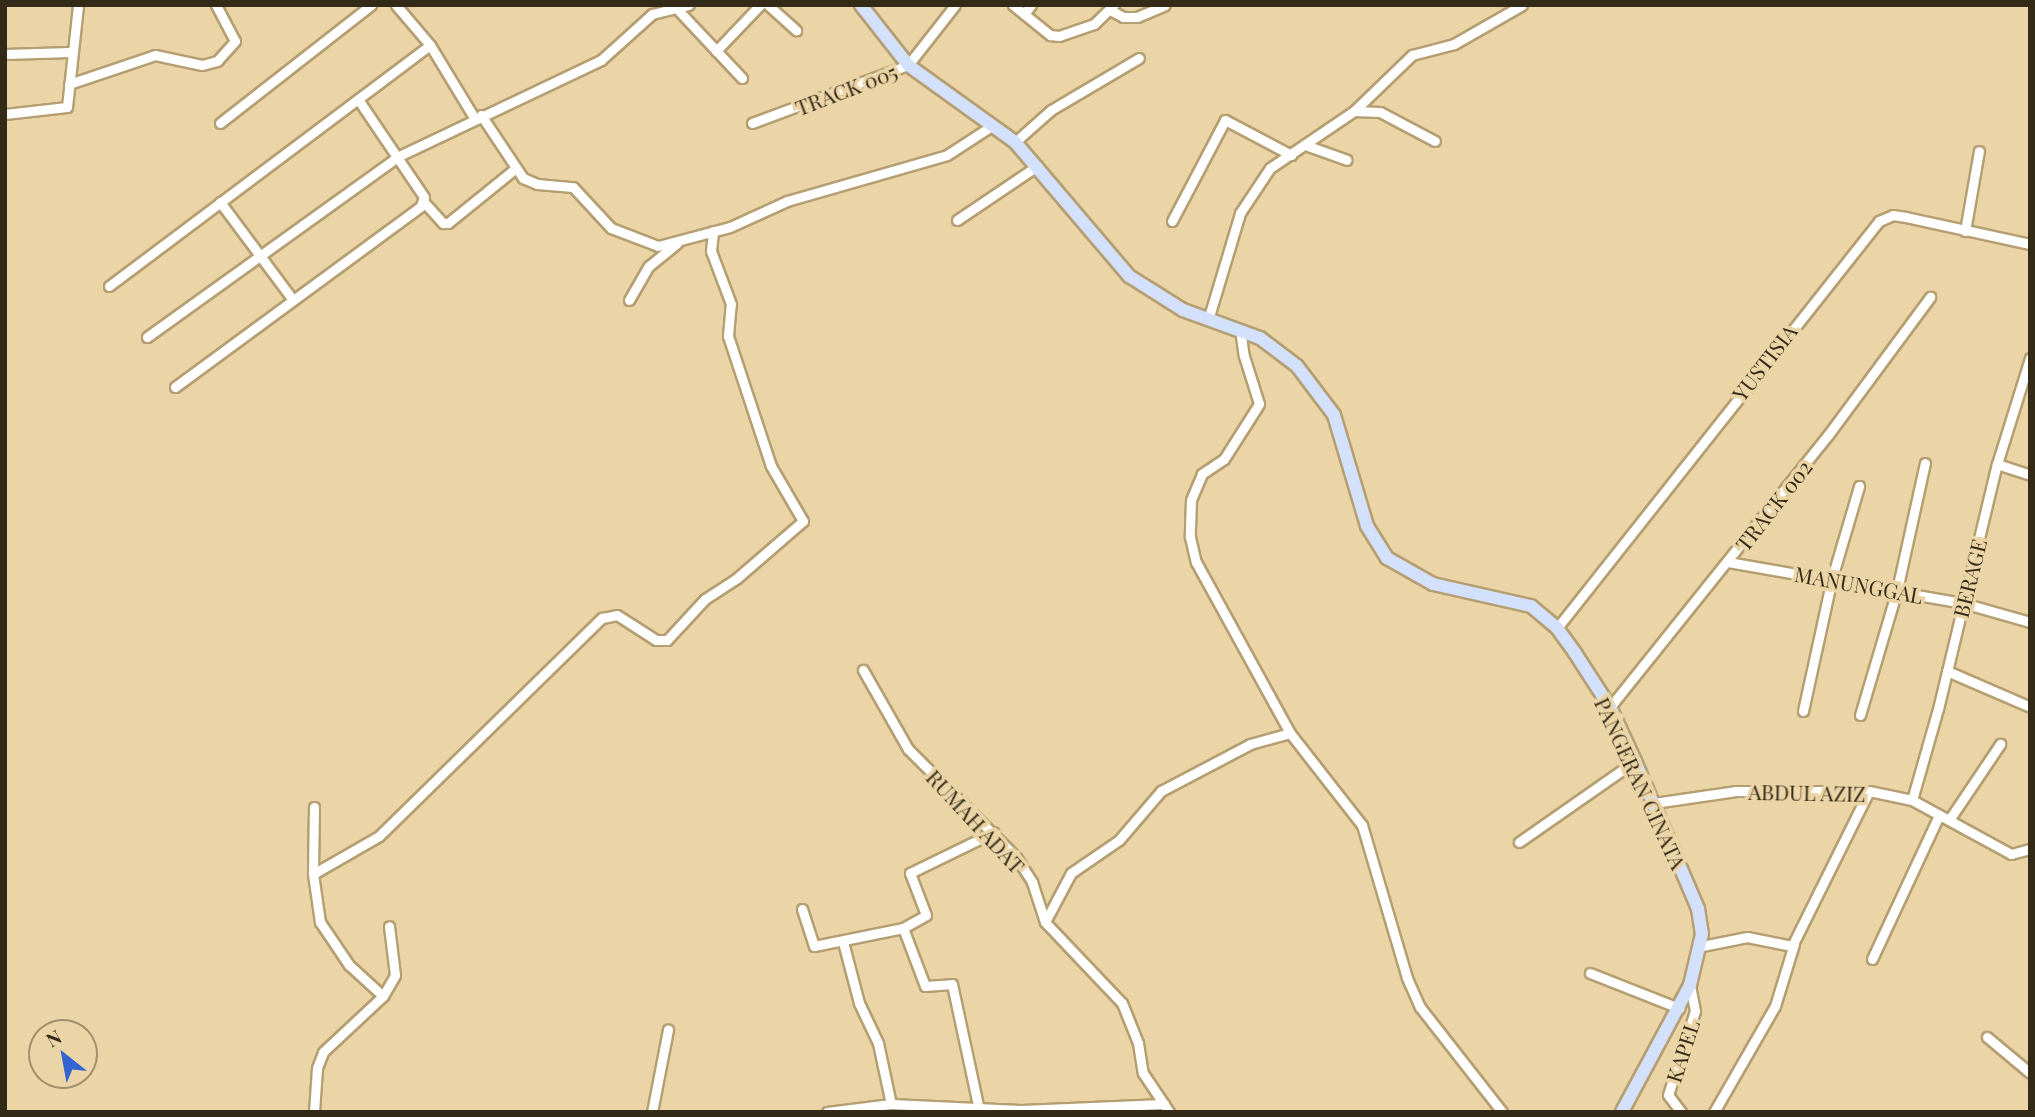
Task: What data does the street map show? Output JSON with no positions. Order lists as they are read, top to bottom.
{
  "streets": {
    "street": [
      "TRACK 005",
      "YUSTISIA",
      "TRACK 002",
      "BERAGE",
      "MANUNGGAL",
      "PANGERAN CINATA",
      "ABDUL AZIZ",
      "RUMAH ADAT",
      "KAPEL"
    ]
  },
  "crossings": [
    ["TRACK 005", "PANGERAN CINATA"],
    ["YUSTISIA", "PANGERAN CINATA"],
    ["TRACK 002", "MANUNGGAL"],
    ["TRACK 002", "PANGERAN CINATA"],
    ["BERAGE", "MANUNGGAL"],
    ["BERAGE", "ABDUL AZIZ"],
    ["PANGERAN CINATA", "ABDUL AZIZ"],
    ["PANGERAN CINATA", "KAPEL"]
  ],
  "north": "top left"
}
